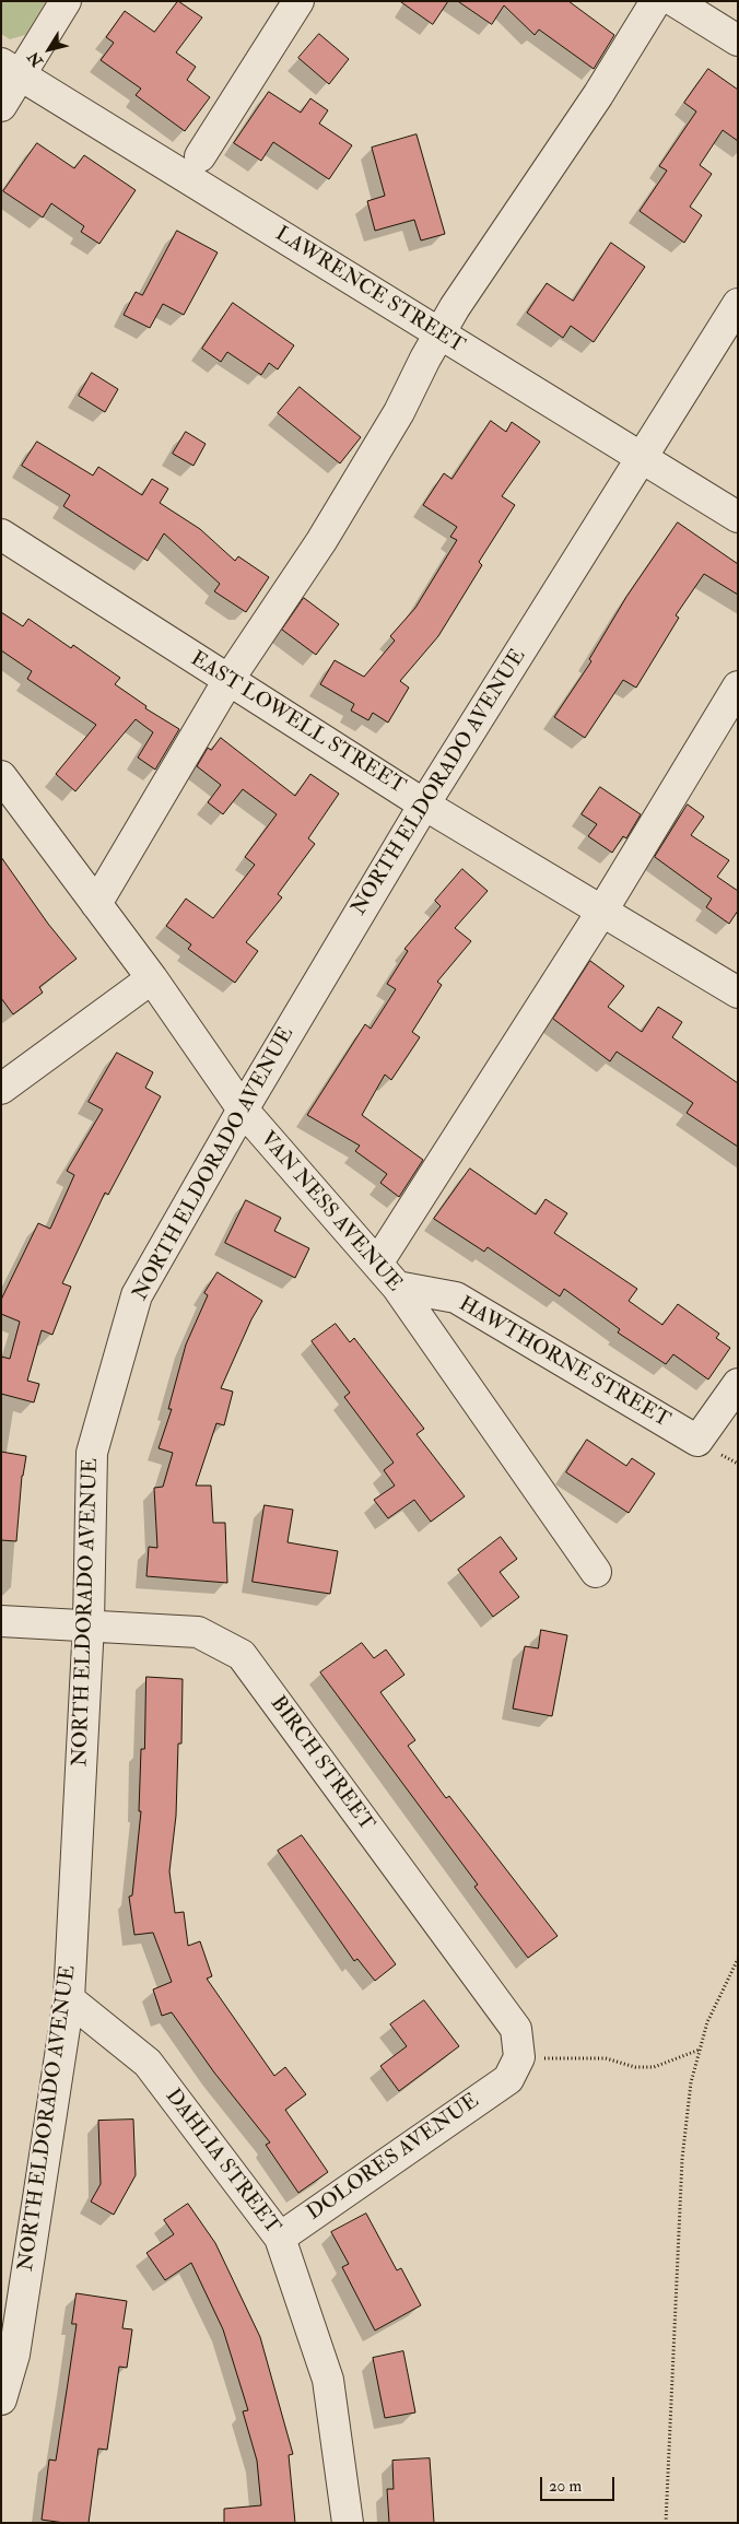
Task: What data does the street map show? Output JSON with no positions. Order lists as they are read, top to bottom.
{
  "streets": {
    "street": [
      "LAWRENCE STREET",
      "EAST LOWELL STREET",
      "NORTH ELDORADO AVENUE",
      "VAN NESS AVENUE",
      "HAWTHORNE STREET",
      "BIRCH STREET",
      "DOLORES AVENUE",
      "DAHLIA STREET"
    ]
  },
  "crossings": [
    ["LAWRENCE STREET", "NORTH ELDORADO AVENUE"],
    ["EAST LOWELL STREET", "NORTH ELDORADO AVENUE"],
    ["NORTH ELDORADO AVENUE", "VAN NESS AVENUE"],
    ["NORTH ELDORADO AVENUE", "BIRCH STREET"],
    ["NORTH ELDORADO AVENUE", "DAHLIA STREET"],
    ["VAN NESS AVENUE", "HAWTHORNE STREET"],
    ["BIRCH STREET", "DOLORES AVENUE"],
    ["DOLORES AVENUE", "DAHLIA STREET"]
  ],
  "scale_bar": "20 m",
  "north": "bottom left"
}
